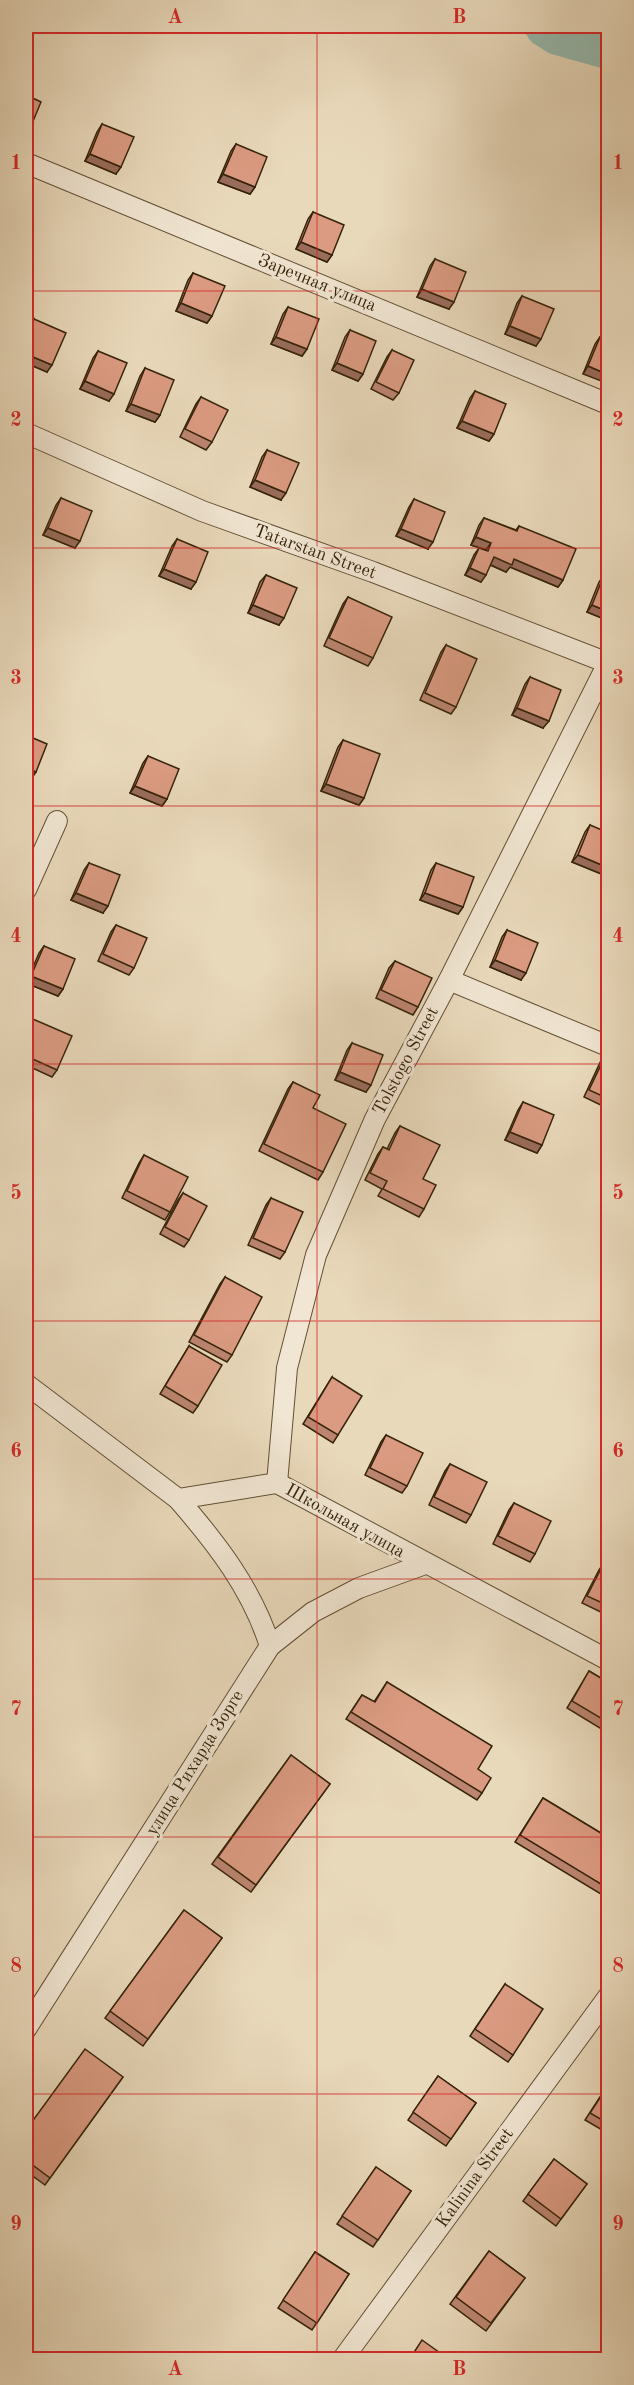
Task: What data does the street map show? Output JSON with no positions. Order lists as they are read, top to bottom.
{
  "streets": {
    "street": [
      "Заречная улица",
      "Tatarstan Street",
      "Tolstogo Street",
      "Школьная улица",
      "улица Рихарда Зорге",
      "Kalinina Street"
    ]
  },
  "crossings": [
    ["Tatarstan Street", "Tolstogo Street"],
    ["Tolstogo Street", "Школьная улица"],
    ["Школьная улица", "улица Рихарда Зорге"]
  ],
  "grid": {
    "columns": ["A", "B"],
    "rows": [
      "1",
      "2",
      "3",
      "4",
      "5",
      "6",
      "7",
      "8",
      "9"
    ]
  }
}
